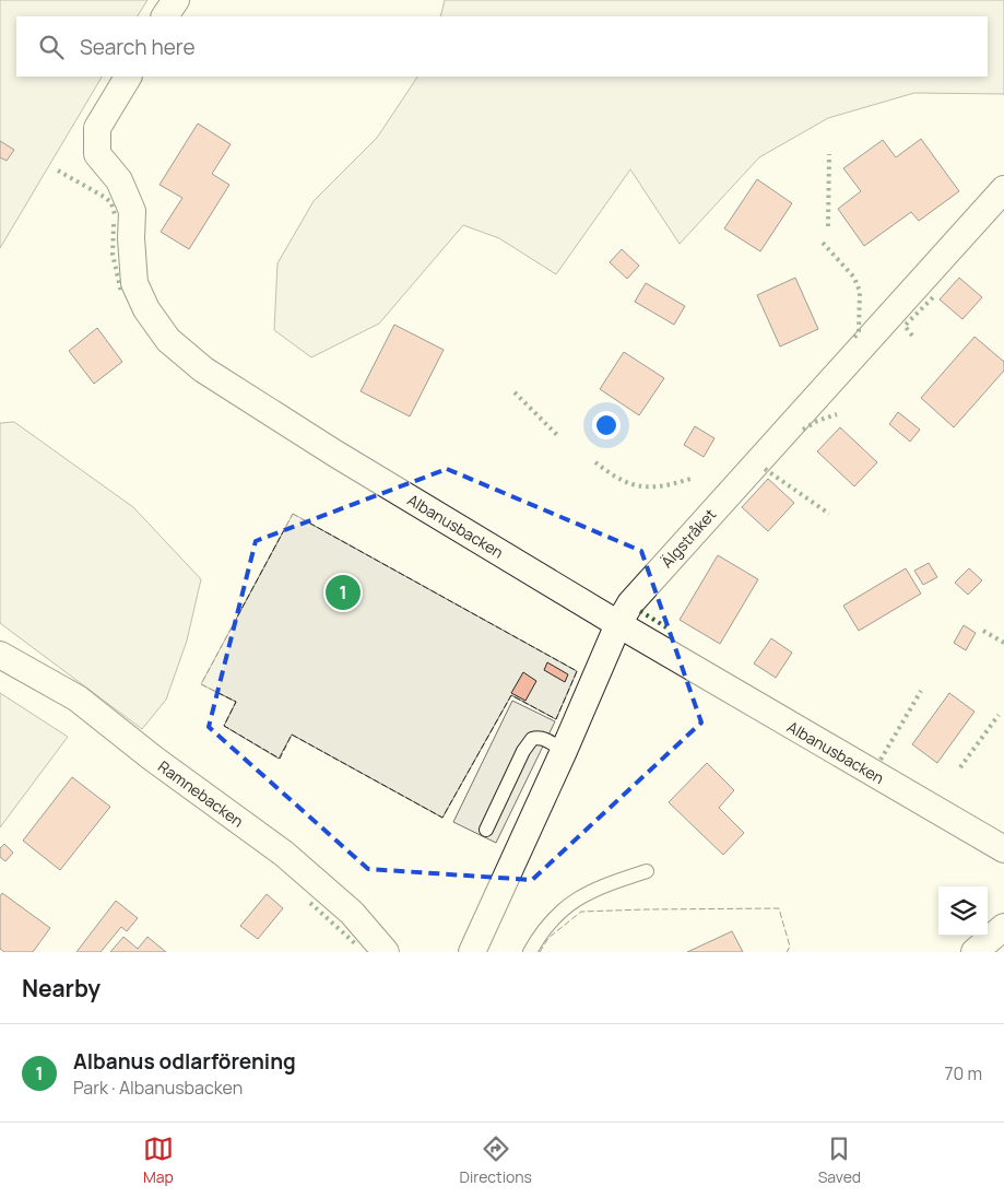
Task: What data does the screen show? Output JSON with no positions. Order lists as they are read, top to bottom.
{
  "streets": {
    "street": ["Albanusbacken", "Älgstråket", "Ramnebacken"]
  },
  "crossings": [
    ["Albanusbacken", "Älgstråket"]
  ],
  "page": {
    "search": "Search here",
    "pins": "1",
    "heading": "Nearby",
    "list": [
      {
        "mark": "1",
        "name": "Albanus odlarförening",
        "note": "Park · Albanusbacken",
        "value": "70 m"
      }
    ],
    "nav": ["Map", "Directions", "Saved"]
  }
}
